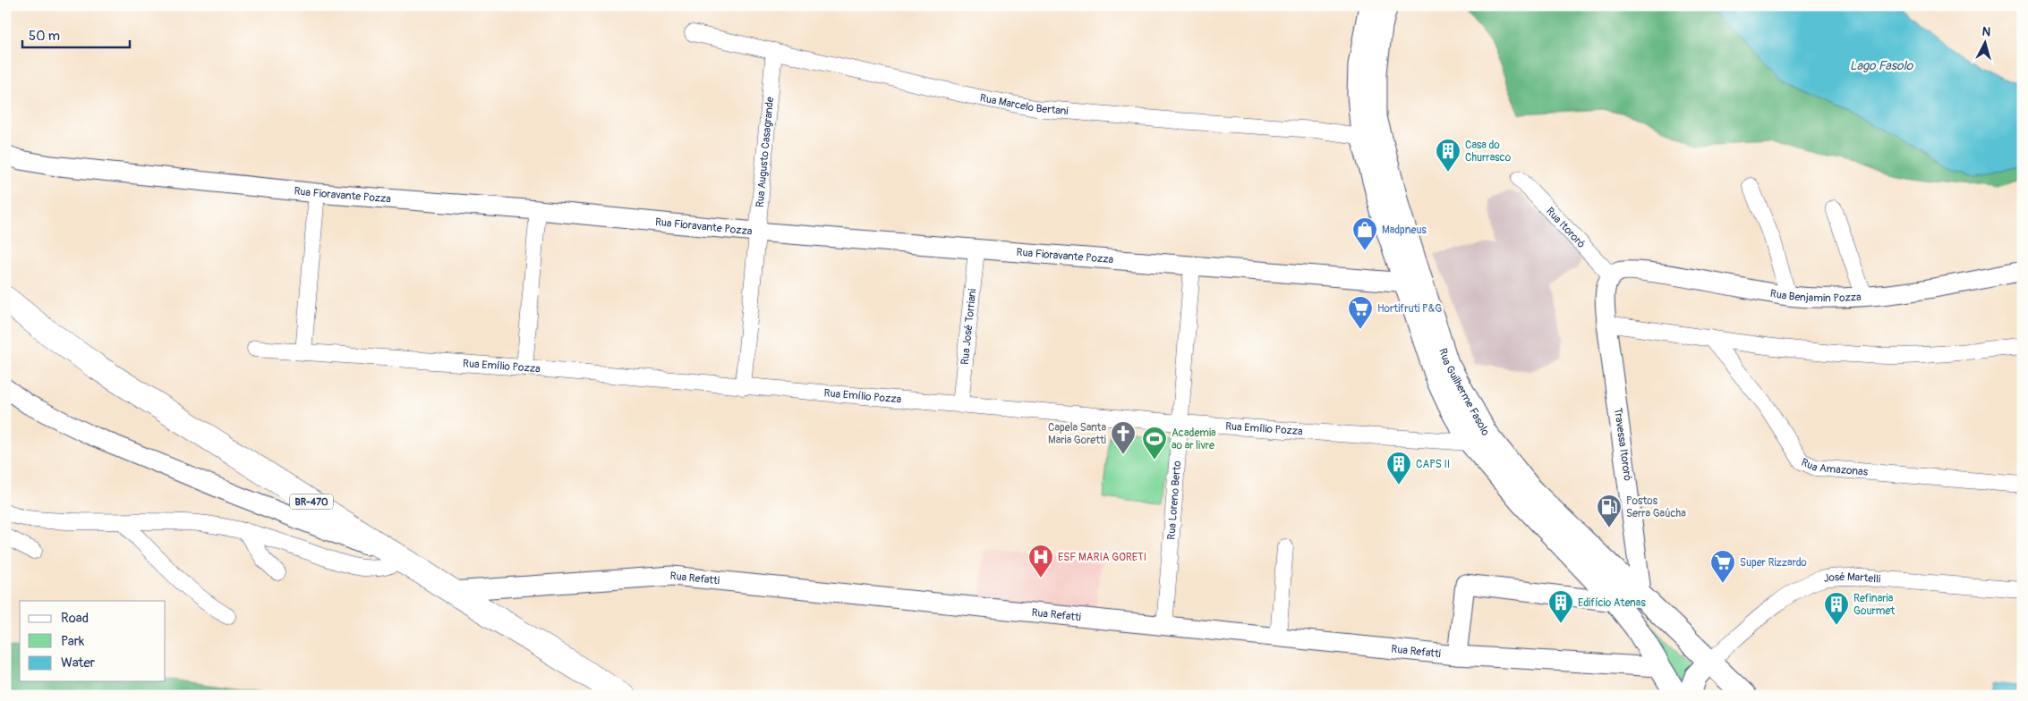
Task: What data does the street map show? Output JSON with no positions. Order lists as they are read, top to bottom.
{
  "streets": {
    "highway": ["BR-470"],
    "main road": ["Rua Guilherme Fasolo"],
    "street": [
      "Rua Marcelo Bertani",
      "Rua Augusto Casagrande",
      "Rua Fioravante Pozza",
      "Rua Itororó",
      "Rua Benjamin Pozza",
      "Rua José Torriani",
      "Rua Emílio Pozza",
      "Travessa Itororó",
      "Rua Amazonas",
      "Rua Loreno Berto",
      "Rua Refatti",
      "José Martelli"
    ]
  },
  "crossings": [
    ["Rua Marcelo Bertani", "Rua Augusto Casagrande"],
    ["Rua Marcelo Bertani", "Rua Guilherme Fasolo"],
    ["Rua Augusto Casagrande", "Rua Fioravante Pozza"],
    ["Rua Augusto Casagrande", "Rua Emílio Pozza"],
    ["Rua Fioravante Pozza", "Rua José Torriani"],
    ["Rua Fioravante Pozza", "Rua Guilherme Fasolo"],
    ["Rua Fioravante Pozza", "Rua Loreno Berto"],
    ["Rua Itororó", "Rua Benjamin Pozza"],
    ["Rua Itororó", "Travessa Itororó"],
    ["Rua Benjamin Pozza", "Travessa Itororó"],
    ["Rua José Torriani", "Rua Emílio Pozza"],
    ["Rua Emílio Pozza", "Rua Guilherme Fasolo"],
    ["Rua Emílio Pozza", "Rua Loreno Berto"],
    ["Rua Guilherme Fasolo", "Travessa Itororó"],
    ["Rua Guilherme Fasolo", "Rua Refatti"],
    ["Rua Guilherme Fasolo", "José Martelli"],
    ["Rua Loreno Berto", "Rua Refatti"],
    ["BR-470", "Rua Refatti"]
  ],
  "water": ["Lago Fasolo"],
  "places": {
    "building": [
      "Casa do Churrasco",
      "CAPS II",
      "Edifício Atenas",
      "Refinaria Gourmet"
    ],
    "shop": ["Madpneus"],
    "supermarket": ["Hortifruti P&G", "Super Rizzardo"],
    "church": ["Capela Santa Maria Goretti"],
    "sports": ["Academia ao ar livre"],
    "fuel station": ["Postos Serra Gaúcha"],
    "hospital": ["ESF MARIA GORETI"]
  },
  "legend": ["Road", "Park", "Water"],
  "scale_bar": "50 m",
  "north": "top"
}
